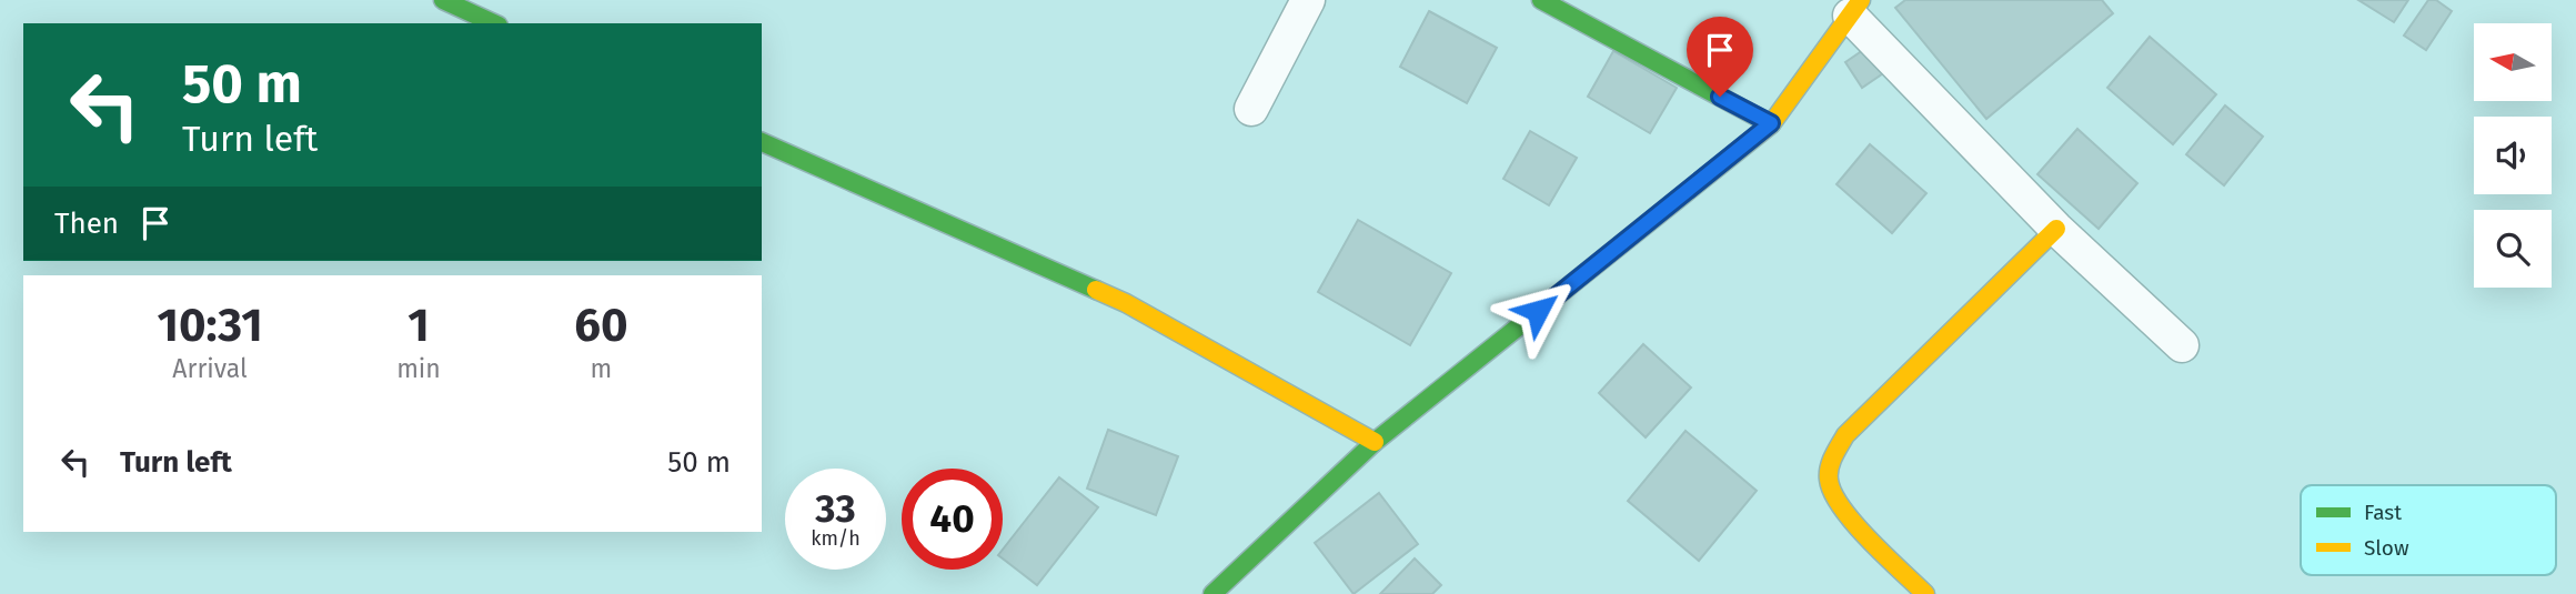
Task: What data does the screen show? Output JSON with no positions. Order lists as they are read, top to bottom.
{
  "legend": ["Fast", "Slow"],
  "north": "left",
  "page": {
    "turn": ["50 m", "Turn left"],
    "then": "Then",
    "eta": [
      "10:31",
      "Arrival",
      "1",
      "min",
      "60",
      "m"
    ],
    "list": [
      {
        "name": "Turn left",
        "value": "50 m"
      }
    ],
    "speed": "33 km/h",
    "limit": "40"
  }
}
